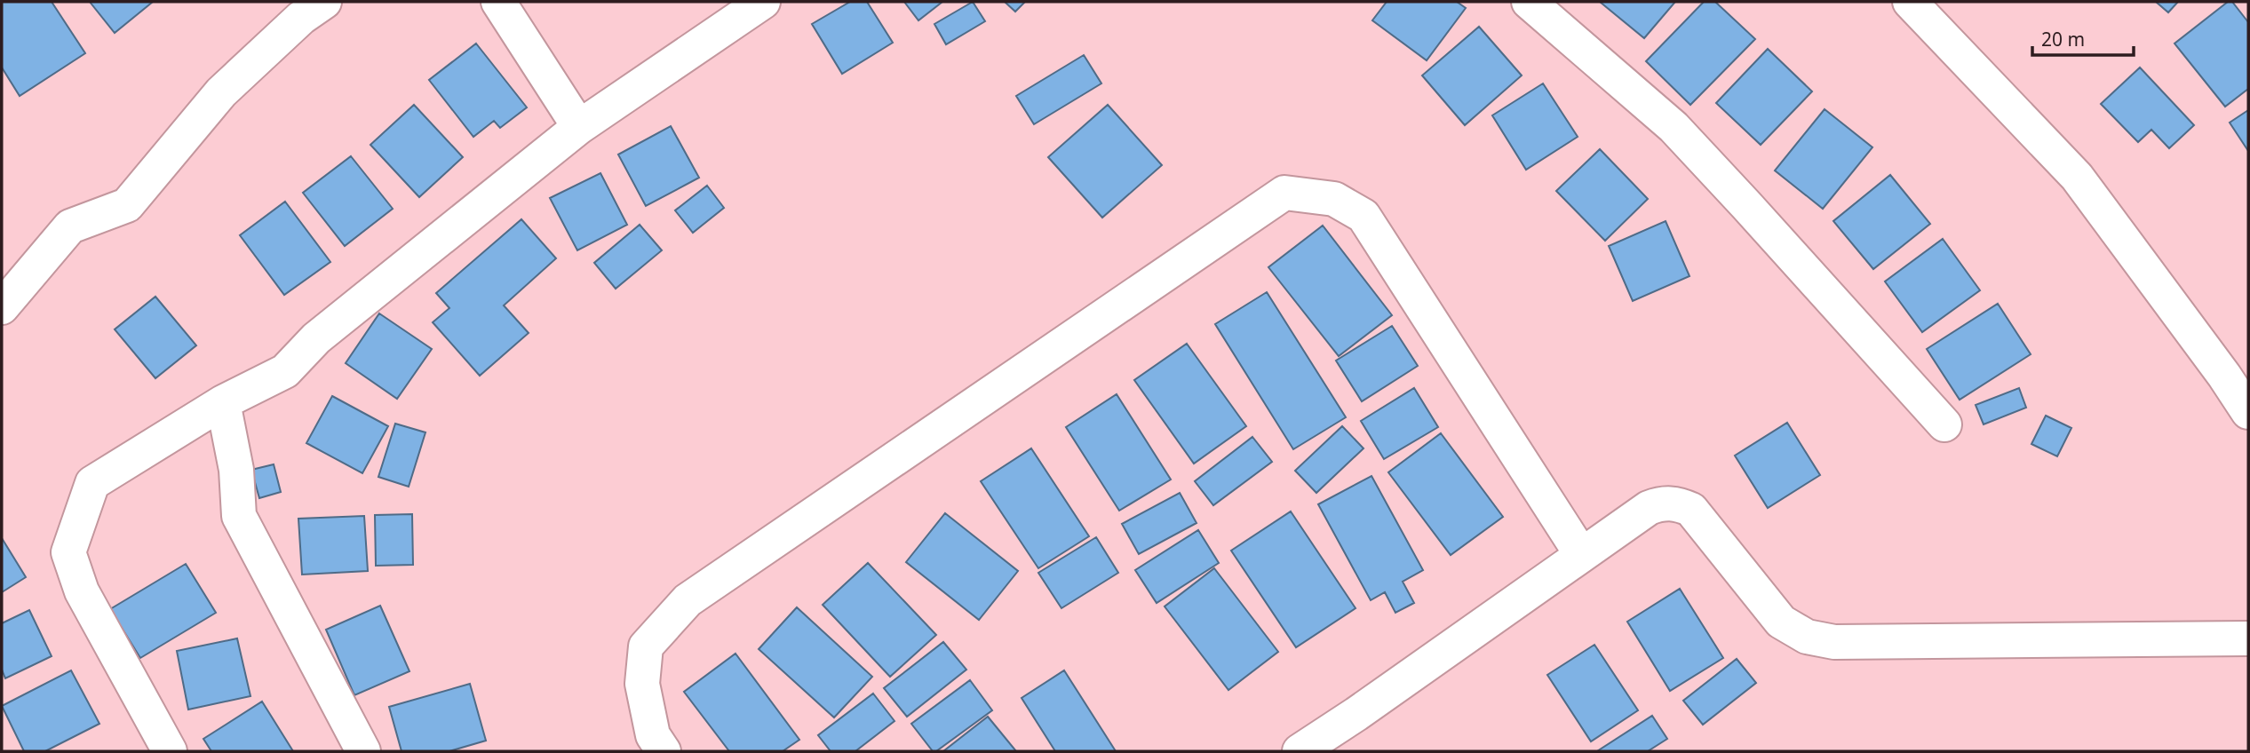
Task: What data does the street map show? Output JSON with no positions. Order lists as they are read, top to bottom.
{
  "scale_bar": "20 m"
}
